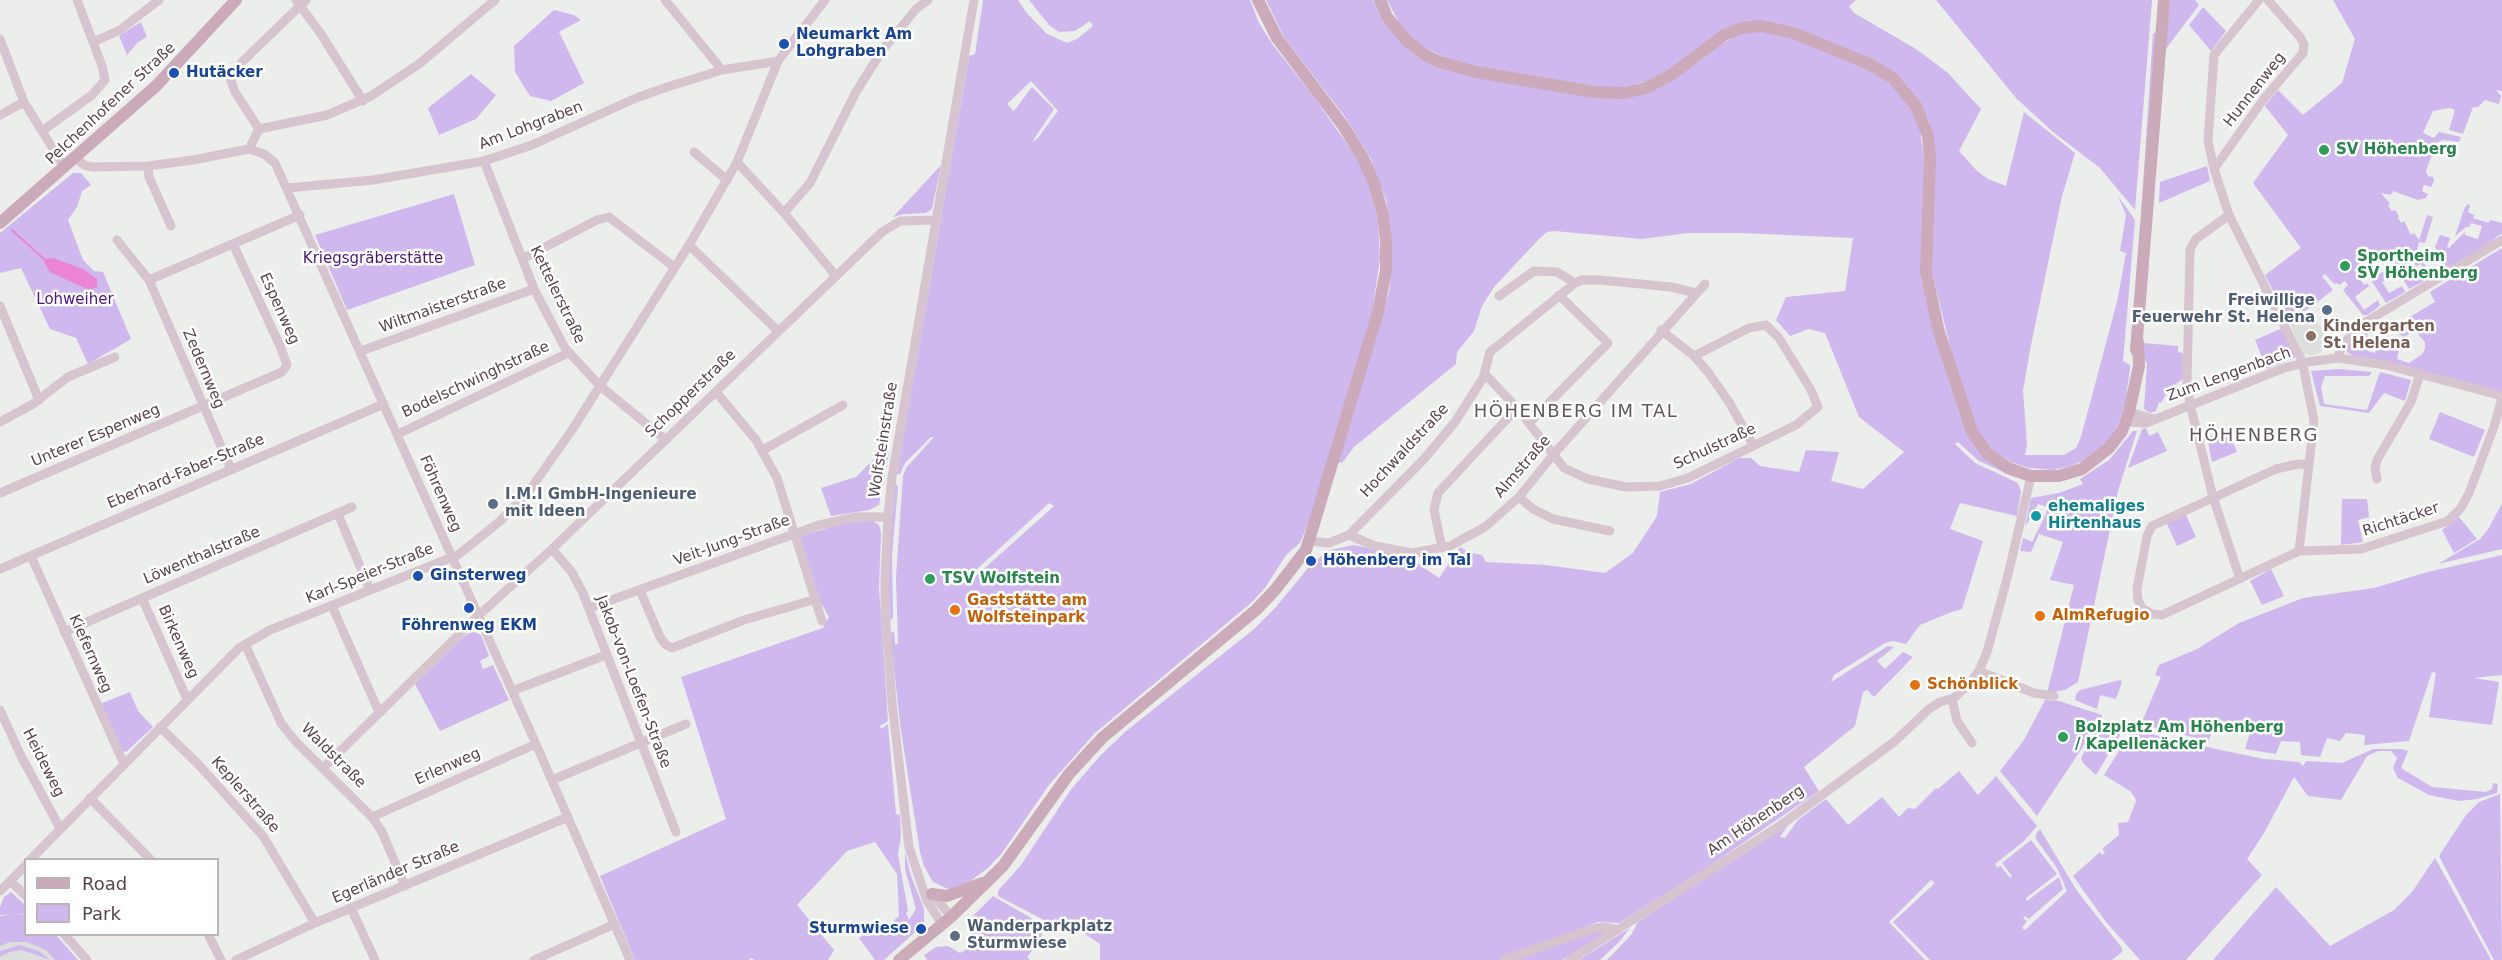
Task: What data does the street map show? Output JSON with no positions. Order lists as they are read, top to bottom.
{
  "streets": {
    "main road": ["Pelchenhofener Straße"],
    "street": [
      "Hunnenweg",
      "Am Lohgraben",
      "Kettelerstraße",
      "Wiltmaisterstraße",
      "Espenweg",
      "Zedernweg",
      "Zum Lengenbach",
      "Bodelschwinghstraße",
      "Schopperstraße",
      "Unterer Espenweg",
      "Wolfsteinstraße",
      "Schulstraße",
      "Hochwaldstraße",
      "Almstraße",
      "Eberhard-Faber-Straße",
      "Föhrenweg",
      "Richtäcker",
      "Veit-Jung-Straße",
      "Löwenthalstraße",
      "Karl-Speier-Straße",
      "Birkenweg",
      "Kiefernweg",
      "Jakob-von-Loefen-Straße",
      "Waldstraße",
      "Heideweg",
      "Erlenweg",
      "Keplerstraße",
      "Am Höhenberg",
      "Egerländer Straße"
    ]
  },
  "crossings": [
    ["Am Lohgraben", "Kettelerstraße"],
    ["Am Lohgraben", "Föhrenweg"],
    ["Am Lohgraben", "Karl-Speier-Straße"],
    ["Kettelerstraße", "Wiltmaisterstraße"],
    ["Kettelerstraße", "Bodelschwinghstraße"],
    ["Kettelerstraße", "Schopperstraße"],
    ["Kettelerstraße", "Karl-Speier-Straße"],
    ["Wiltmaisterstraße", "Föhrenweg"],
    ["Espenweg", "Zedernweg"],
    ["Espenweg", "Unterer Espenweg"],
    ["Zedernweg", "Unterer Espenweg"],
    ["Zedernweg", "Eberhard-Faber-Straße"],
    ["Zum Lengenbach", "Richtäcker"],
    ["Bodelschwinghstraße", "Föhrenweg"],
    ["Schopperstraße", "Wolfsteinstraße"],
    ["Schopperstraße", "Föhrenweg"],
    ["Schopperstraße", "Jakob-von-Loefen-Straße"],
    ["Schopperstraße", "Waldstraße"],
    ["Wolfsteinstraße", "Veit-Jung-Straße"],
    ["Schulstraße", "Hochwaldstraße"],
    ["Schulstraße", "Almstraße"],
    ["Hochwaldstraße", "Almstraße"],
    ["Eberhard-Faber-Straße", "Föhrenweg"],
    ["Eberhard-Faber-Straße", "Kiefernweg"],
    ["Föhrenweg", "Karl-Speier-Straße"],
    ["Föhrenweg", "Erlenweg"],
    ["Föhrenweg", "Egerländer Straße"],
    ["Veit-Jung-Straße", "Jakob-von-Loefen-Straße"],
    ["Löwenthalstraße", "Birkenweg"],
    ["Löwenthalstraße", "Kiefernweg"],
    ["Karl-Speier-Straße", "Birkenweg"],
    ["Karl-Speier-Straße", "Kiefernweg"],
    ["Karl-Speier-Straße", "Waldstraße"],
    ["Karl-Speier-Straße", "Heideweg"],
    ["Karl-Speier-Straße", "Keplerstraße"],
    ["Waldstraße", "Erlenweg"],
    ["Waldstraße", "Egerländer Straße"],
    ["Keplerstraße", "Egerländer Straße"]
  ],
  "districts": ["HÖHENBERG IM TAL", "HÖHENBERG"],
  "parks": ["Kriegsgräberstätte", "Lohweiher"],
  "places": [
    "Neumarkt Am Lohgraben",
    "Hutäcker",
    "SV Höhenberg",
    "Sportheim SV Höhenberg",
    "Freiwillige Feuerwehr St. Helena",
    "Kindergarten St. Helena",
    "I.M.I GmbH-Ingenieure mit Ideen",
    "ehemaliges Hirtenhaus",
    "Höhenberg im Tal",
    "Ginsterweg",
    "TSV Wolfstein",
    "Föhrenweg EKM",
    "Gaststätte am Wolfsteinpark",
    "AlmRefugio",
    "Schönblick",
    "Bolzplatz Am Höhenberg / Kapellenäcker",
    "Sturmwiese",
    "Wanderparkplatz Sturmwiese"
  ],
  "legend": ["Road", "Park"]
}
